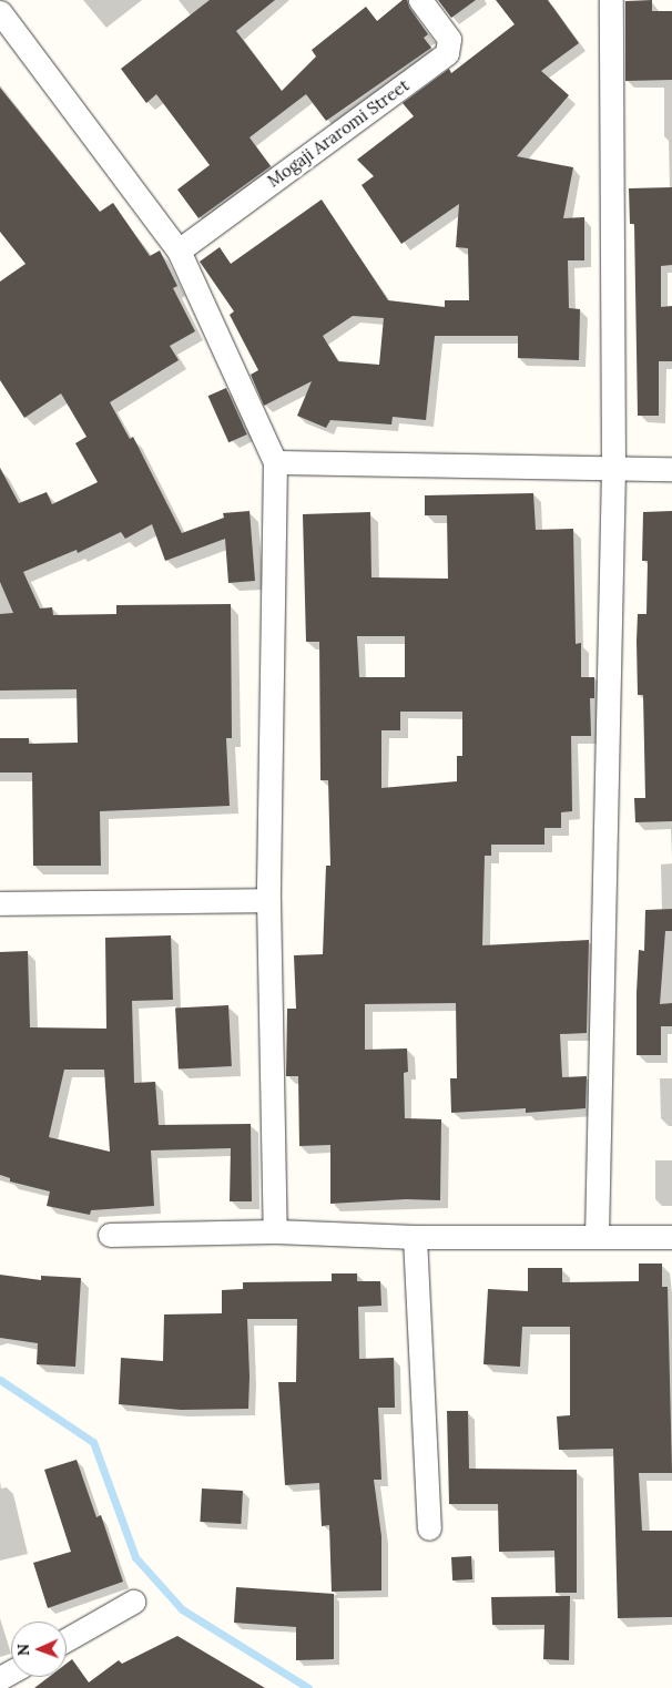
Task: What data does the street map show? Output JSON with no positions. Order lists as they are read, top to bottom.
{
  "streets": {
    "street": ["Mogaji Araromi Street"]
  },
  "north": "left"
}
